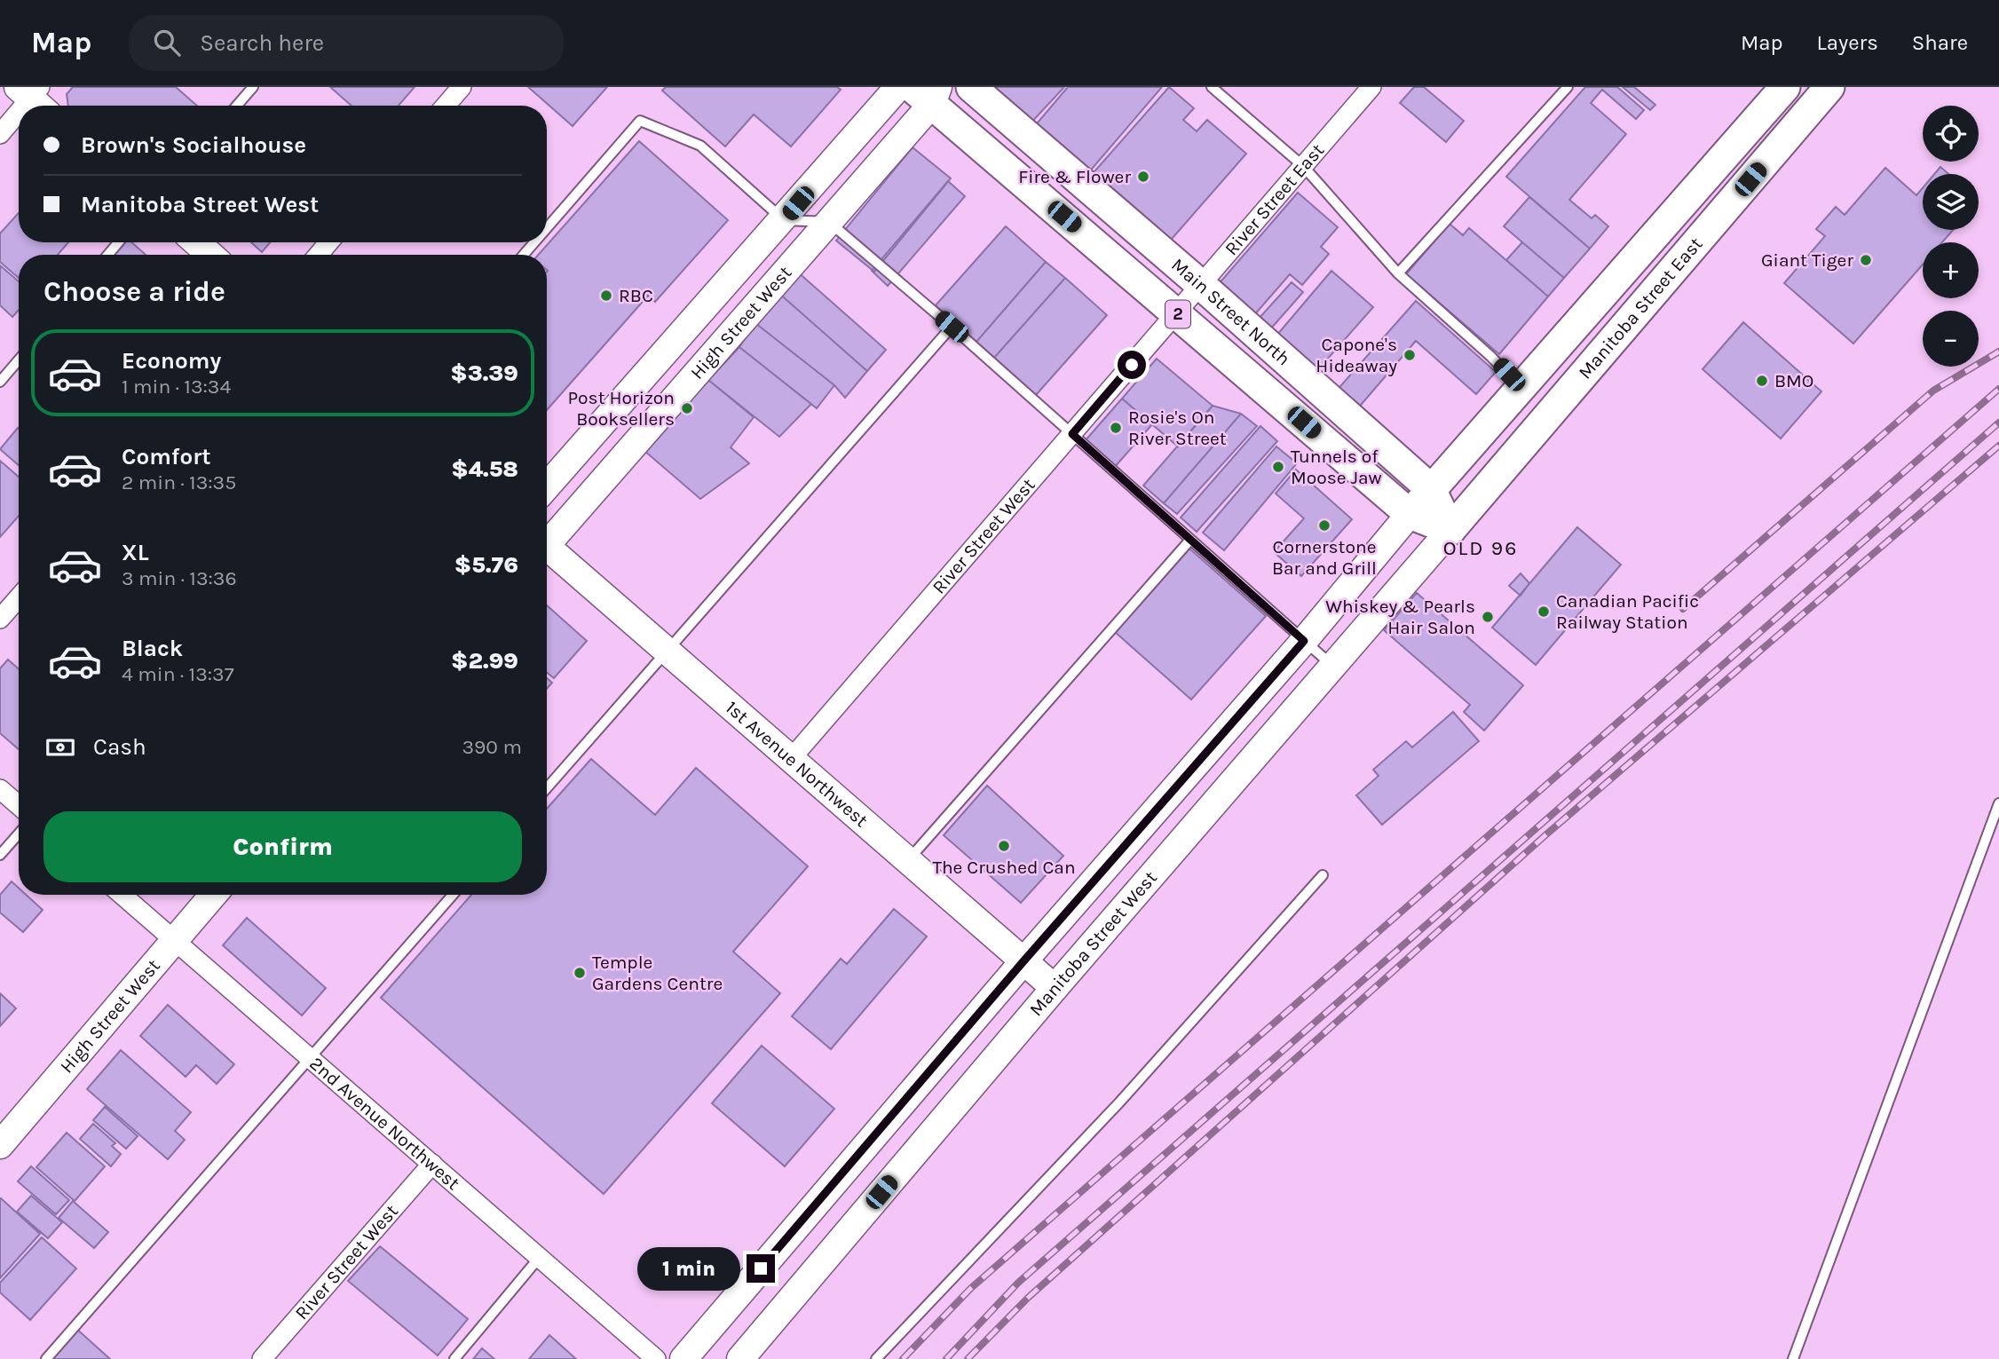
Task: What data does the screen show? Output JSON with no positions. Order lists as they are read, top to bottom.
{
  "streets": {
    "main road": [
      "Manitoba Street East",
      "Main Street North",
      "2",
      "High Street West",
      "1st Avenue Northwest",
      "Manitoba Street West"
    ],
    "street": ["River Street East", "River Street West", "2nd Avenue Northwest"]
  },
  "crossings": [
    ["River Street East", "Main Street North"],
    ["River Street East", "River Street West"],
    ["Manitoba Street East", "Main Street North"],
    ["Manitoba Street East", "Manitoba Street West"],
    ["Main Street North", "High Street West"],
    ["Main Street North", "River Street West"],
    ["Main Street North", "Manitoba Street West"],
    ["High Street West", "2nd Avenue Northwest"],
    ["River Street West", "1st Avenue Northwest"],
    ["River Street West", "2nd Avenue Northwest"],
    ["1st Avenue Northwest", "Manitoba Street West"]
  ],
  "districts": ["OLD 96"],
  "places": [
    "Fire & Flower",
    "Giant Tiger",
    "RBC",
    "Capone's Hideaway",
    "BMO",
    "Post Horizon Booksellers",
    "Rosie's On River Street",
    "Tunnels of Moose Jaw",
    "Cornerstone Bar and Grill",
    "Canadian Pacific Railway Station",
    "Whiskey & Pearls Hair Salon",
    "The Crushed Can",
    "Temple Gardens Centre"
  ],
  "page": {
    "header": "Map",
    "search": "Search here",
    "nav": ["Map", "Layers", "Share"],
    "map_buttons": ["+", "−"],
    "banner": ["Brown's Socialhouse", "Manitoba Street West"],
    "heading": "Choose a ride",
    "list": [
      {
        "name": "Economy",
        "note": "1 min · 13:34",
        "value": "$3.39"
      },
      {
        "name": "Comfort",
        "note": "2 min · 13:35",
        "value": "$4.58"
      },
      {
        "name": "XL",
        "note": "3 min · 13:36",
        "value": "$5.76"
      },
      {
        "name": "Black",
        "note": "4 min · 13:37",
        "value": "$2.99"
      }
    ],
    "pay": ["Cash", "390 m"],
    "buttons": "Confirm",
    "bubble": "1 min"
  }
}
